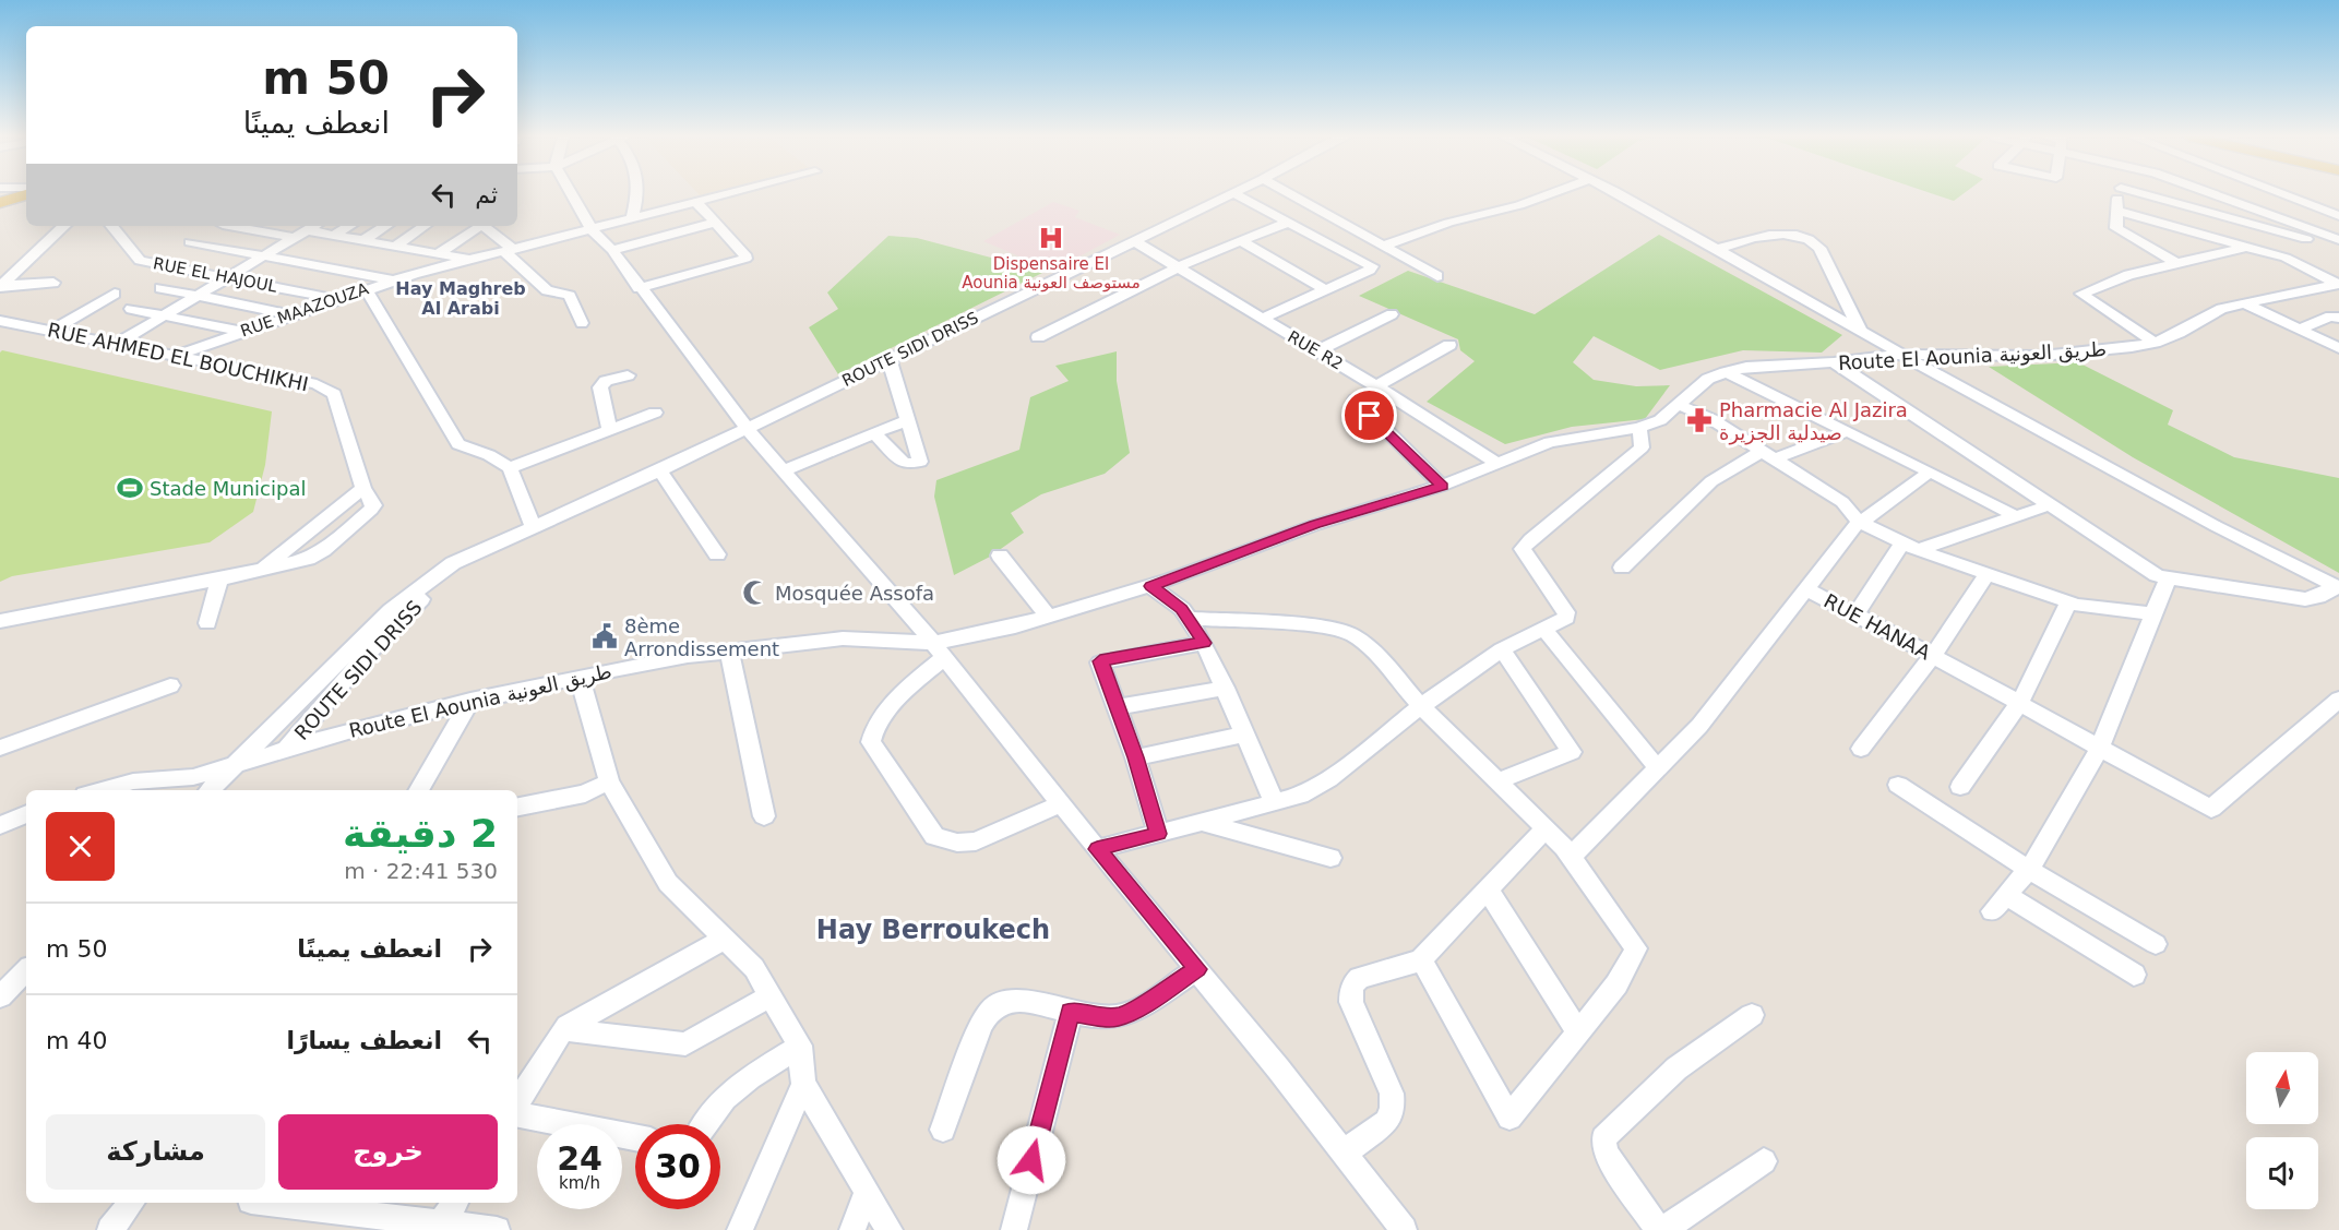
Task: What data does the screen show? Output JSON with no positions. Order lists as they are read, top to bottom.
{
  "streets": {
    "street": [
      "RUE EL HAJOUL",
      "RUE MAAZOUZA",
      "ROUTE SIDI DRISS",
      "RUE R2",
      "Route El Aounia طريق العونية",
      "RUE AHMED EL BOUCHIKHI",
      "RUE HANAA"
    ]
  },
  "crossings": [
    ["RUE EL HAJOUL", "RUE MAAZOUZA"],
    ["RUE MAAZOUZA", "RUE AHMED EL BOUCHIKHI"],
    ["ROUTE SIDI DRISS", "RUE R2"],
    ["ROUTE SIDI DRISS", "Route El Aounia طريق العونية"],
    ["RUE R2", "Route El Aounia طريق العونية"]
  ],
  "districts": ["Hay Maghreb Al Arabi", "Hay Berroukech"],
  "places": {
    "hospital": ["Dispensaire El Aounia مستوصف العونية"],
    "pharmacy": ["Pharmacie Al Jazira صيدلية الجزيرة"],
    "sports": ["Stade Municipal"],
    "mosque": ["Mosquée Assofa"],
    "public building": ["8ème Arrondissement"]
  },
  "north": "top",
  "page": {
    "turn": ["50 m", "انعطف يمينًا"],
    "then": "ثم",
    "heading": ["2 دقيقة", "530 m · 22:41"],
    "list": [
      {
        "name": "انعطف يمينًا",
        "value": "50 m"
      },
      {
        "name": "انعطف يسارًا",
        "value": "40 m"
      }
    ],
    "buttons": ["خروج", "مشاركة"],
    "speed": "24 km/h",
    "limit": "30"
  }
}
